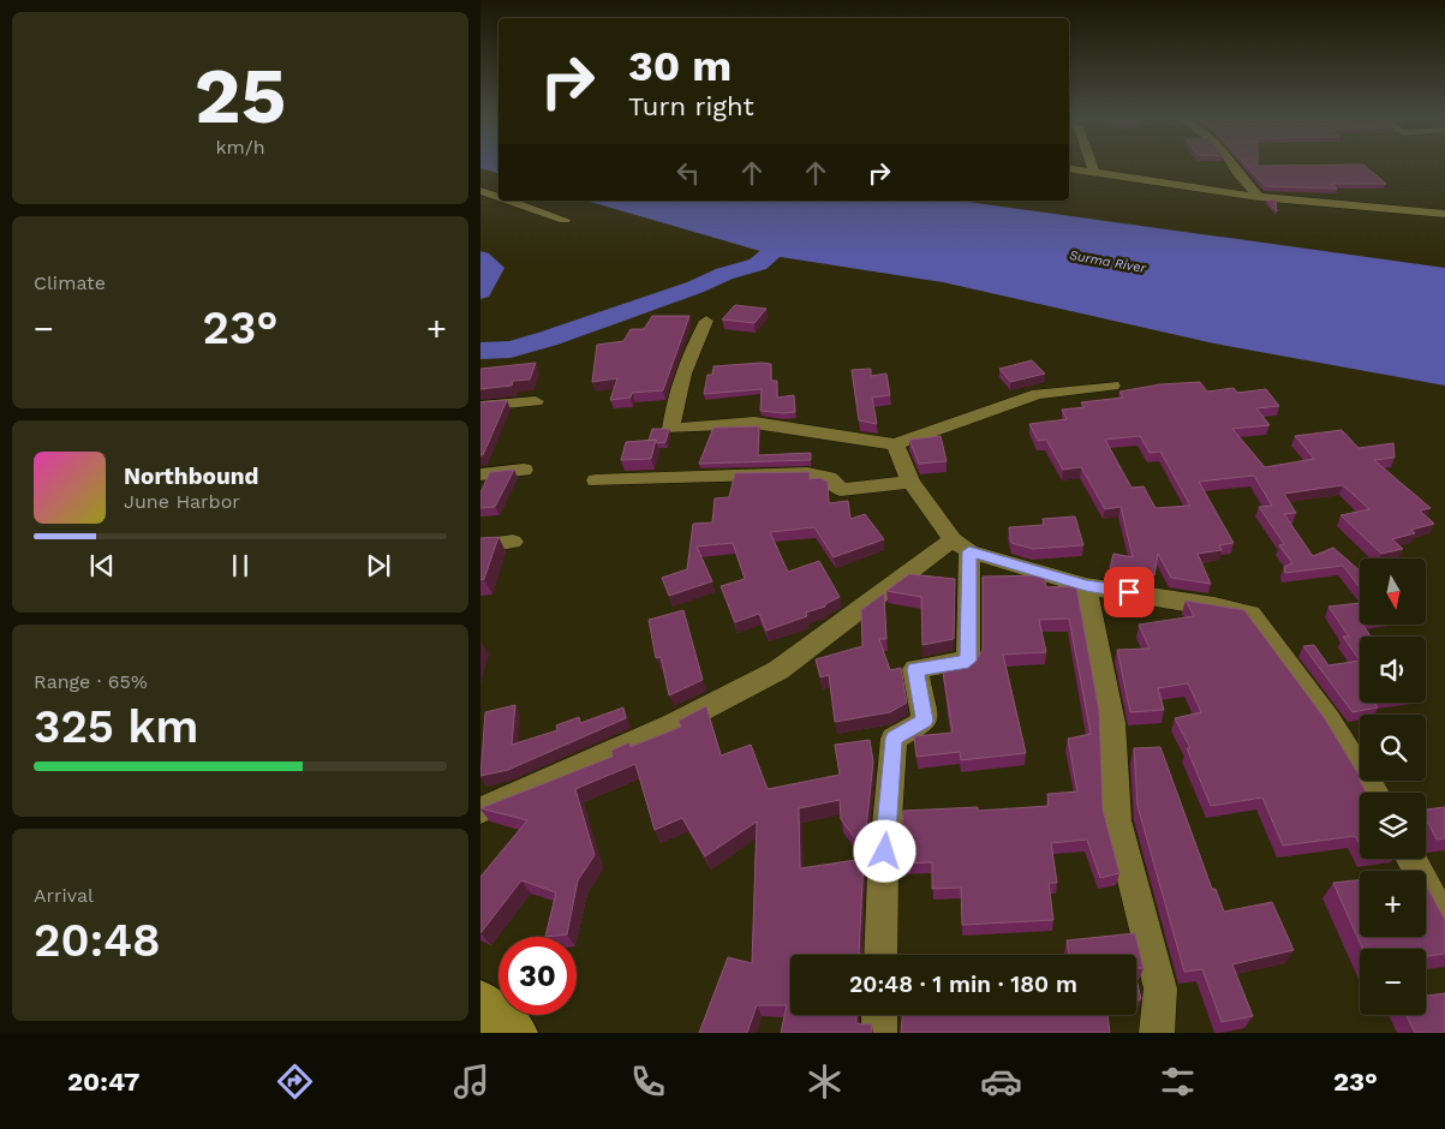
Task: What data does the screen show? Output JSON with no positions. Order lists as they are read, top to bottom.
{
  "water": ["Surma River"],
  "north": "bottom",
  "page": {
    "tile": [
      ["25", "km/h"],
      "Climate",
      ["Range · 65%", "325 km"],
      ["Arrival", "20:48"]
    ],
    "turn": ["30 m", "Turn right"],
    "heat": ["−", "23°", "+"],
    "song": ["Northbound", "June Harbor"],
    "map_buttons": ["+", "−"],
    "limit": "30",
    "trip": "20:48 · 1 min · 180 m",
    "tabs": ["20:47", "23°"]
  }
}
